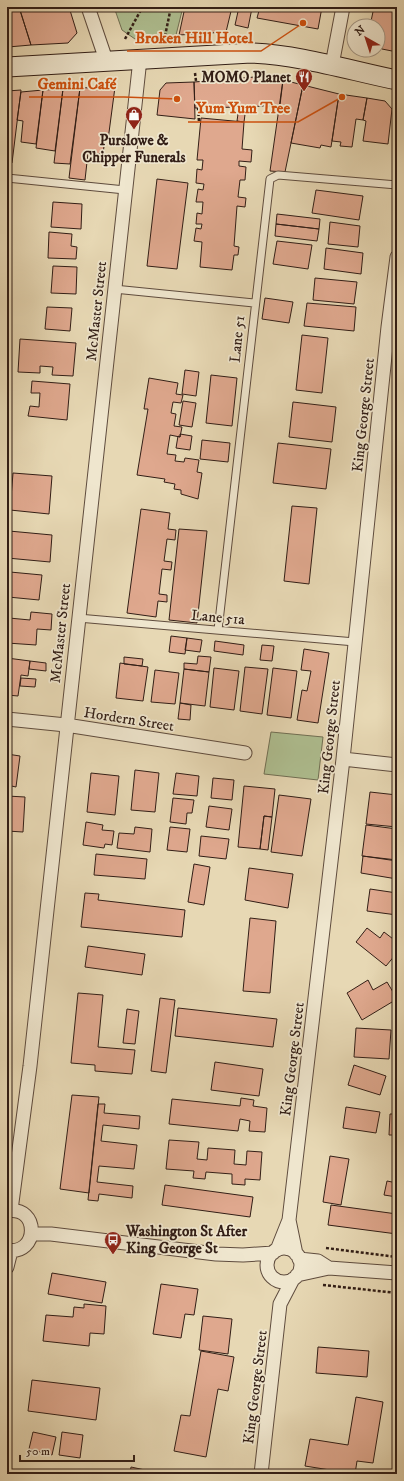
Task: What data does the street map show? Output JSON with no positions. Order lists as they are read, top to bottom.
{
  "streets": {
    "street": ["McMaster Street", "King George Street", "Hordern Street"],
    "lane": ["Lane 51", "Lane 51a"]
  },
  "crossings": [
    ["McMaster Street", "Lane 51a"],
    ["McMaster Street", "Hordern Street"],
    ["Lane 51", "Lane 51a"],
    ["King George Street", "Lane 51a"]
  ],
  "places": {
    "other": ["Broken Hill Hotel", "Yum Yum Tree", "Gemini Café"],
    "restaurant": ["MOMO Planet"],
    "shop": ["Purslowe & Chipper Funerals"],
    "bus stop": ["Washington St After King George St"]
  },
  "scale_bar": "50 m",
  "north": "top left"
}
